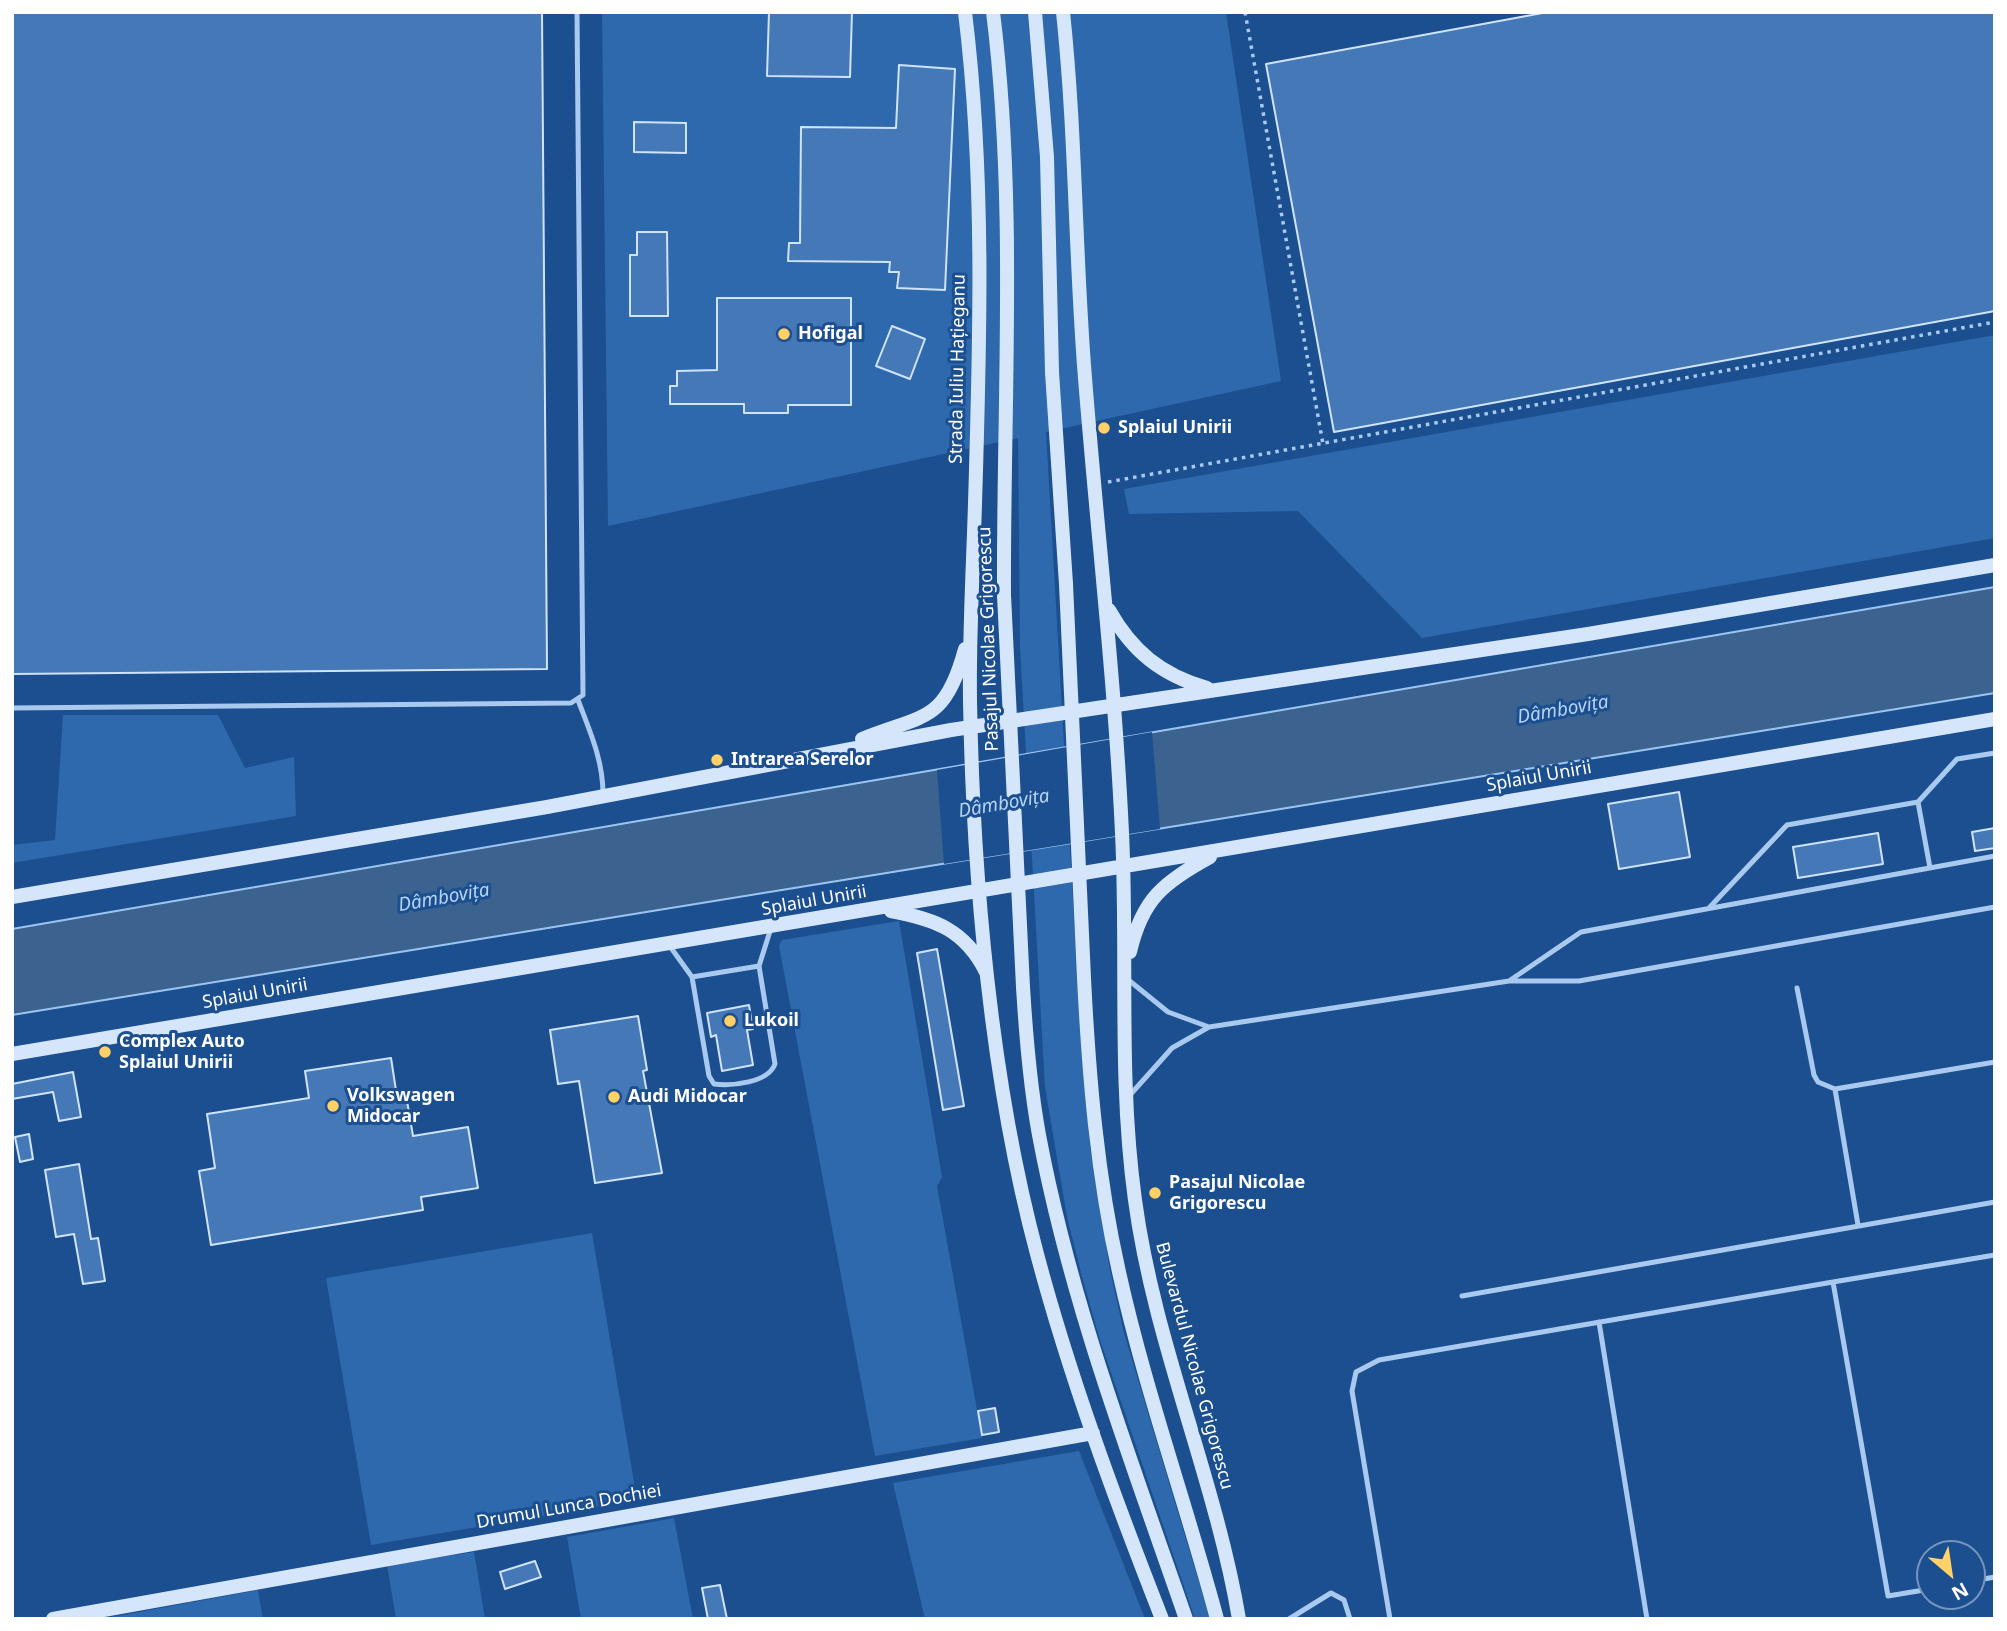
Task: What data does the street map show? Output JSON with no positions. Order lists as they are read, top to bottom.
{
  "streets": {
    "main road": [
      "Strada Iuliu Hațieganu",
      "Pasajul Nicolae Grigorescu",
      "Splaiul Unirii",
      "Bulevardul Nicolae Grigorescu",
      "Drumul Lunca Dochiei"
    ]
  },
  "crossings": [
    ["Strada Iuliu Hațieganu", "Splaiul Unirii"],
    ["Splaiul Unirii", "Bulevardul Nicolae Grigorescu"]
  ],
  "water": ["Dâmbovița"],
  "places": [
    "Hofigal",
    "Splaiul Unirii",
    "Intrarea Serelor",
    "Lukoil",
    "Complex Auto Splaiul Unirii",
    "Audi Midocar",
    "Volkswagen Midocar",
    "Pasajul Nicolae Grigorescu"
  ],
  "north": "bottom right"
}
